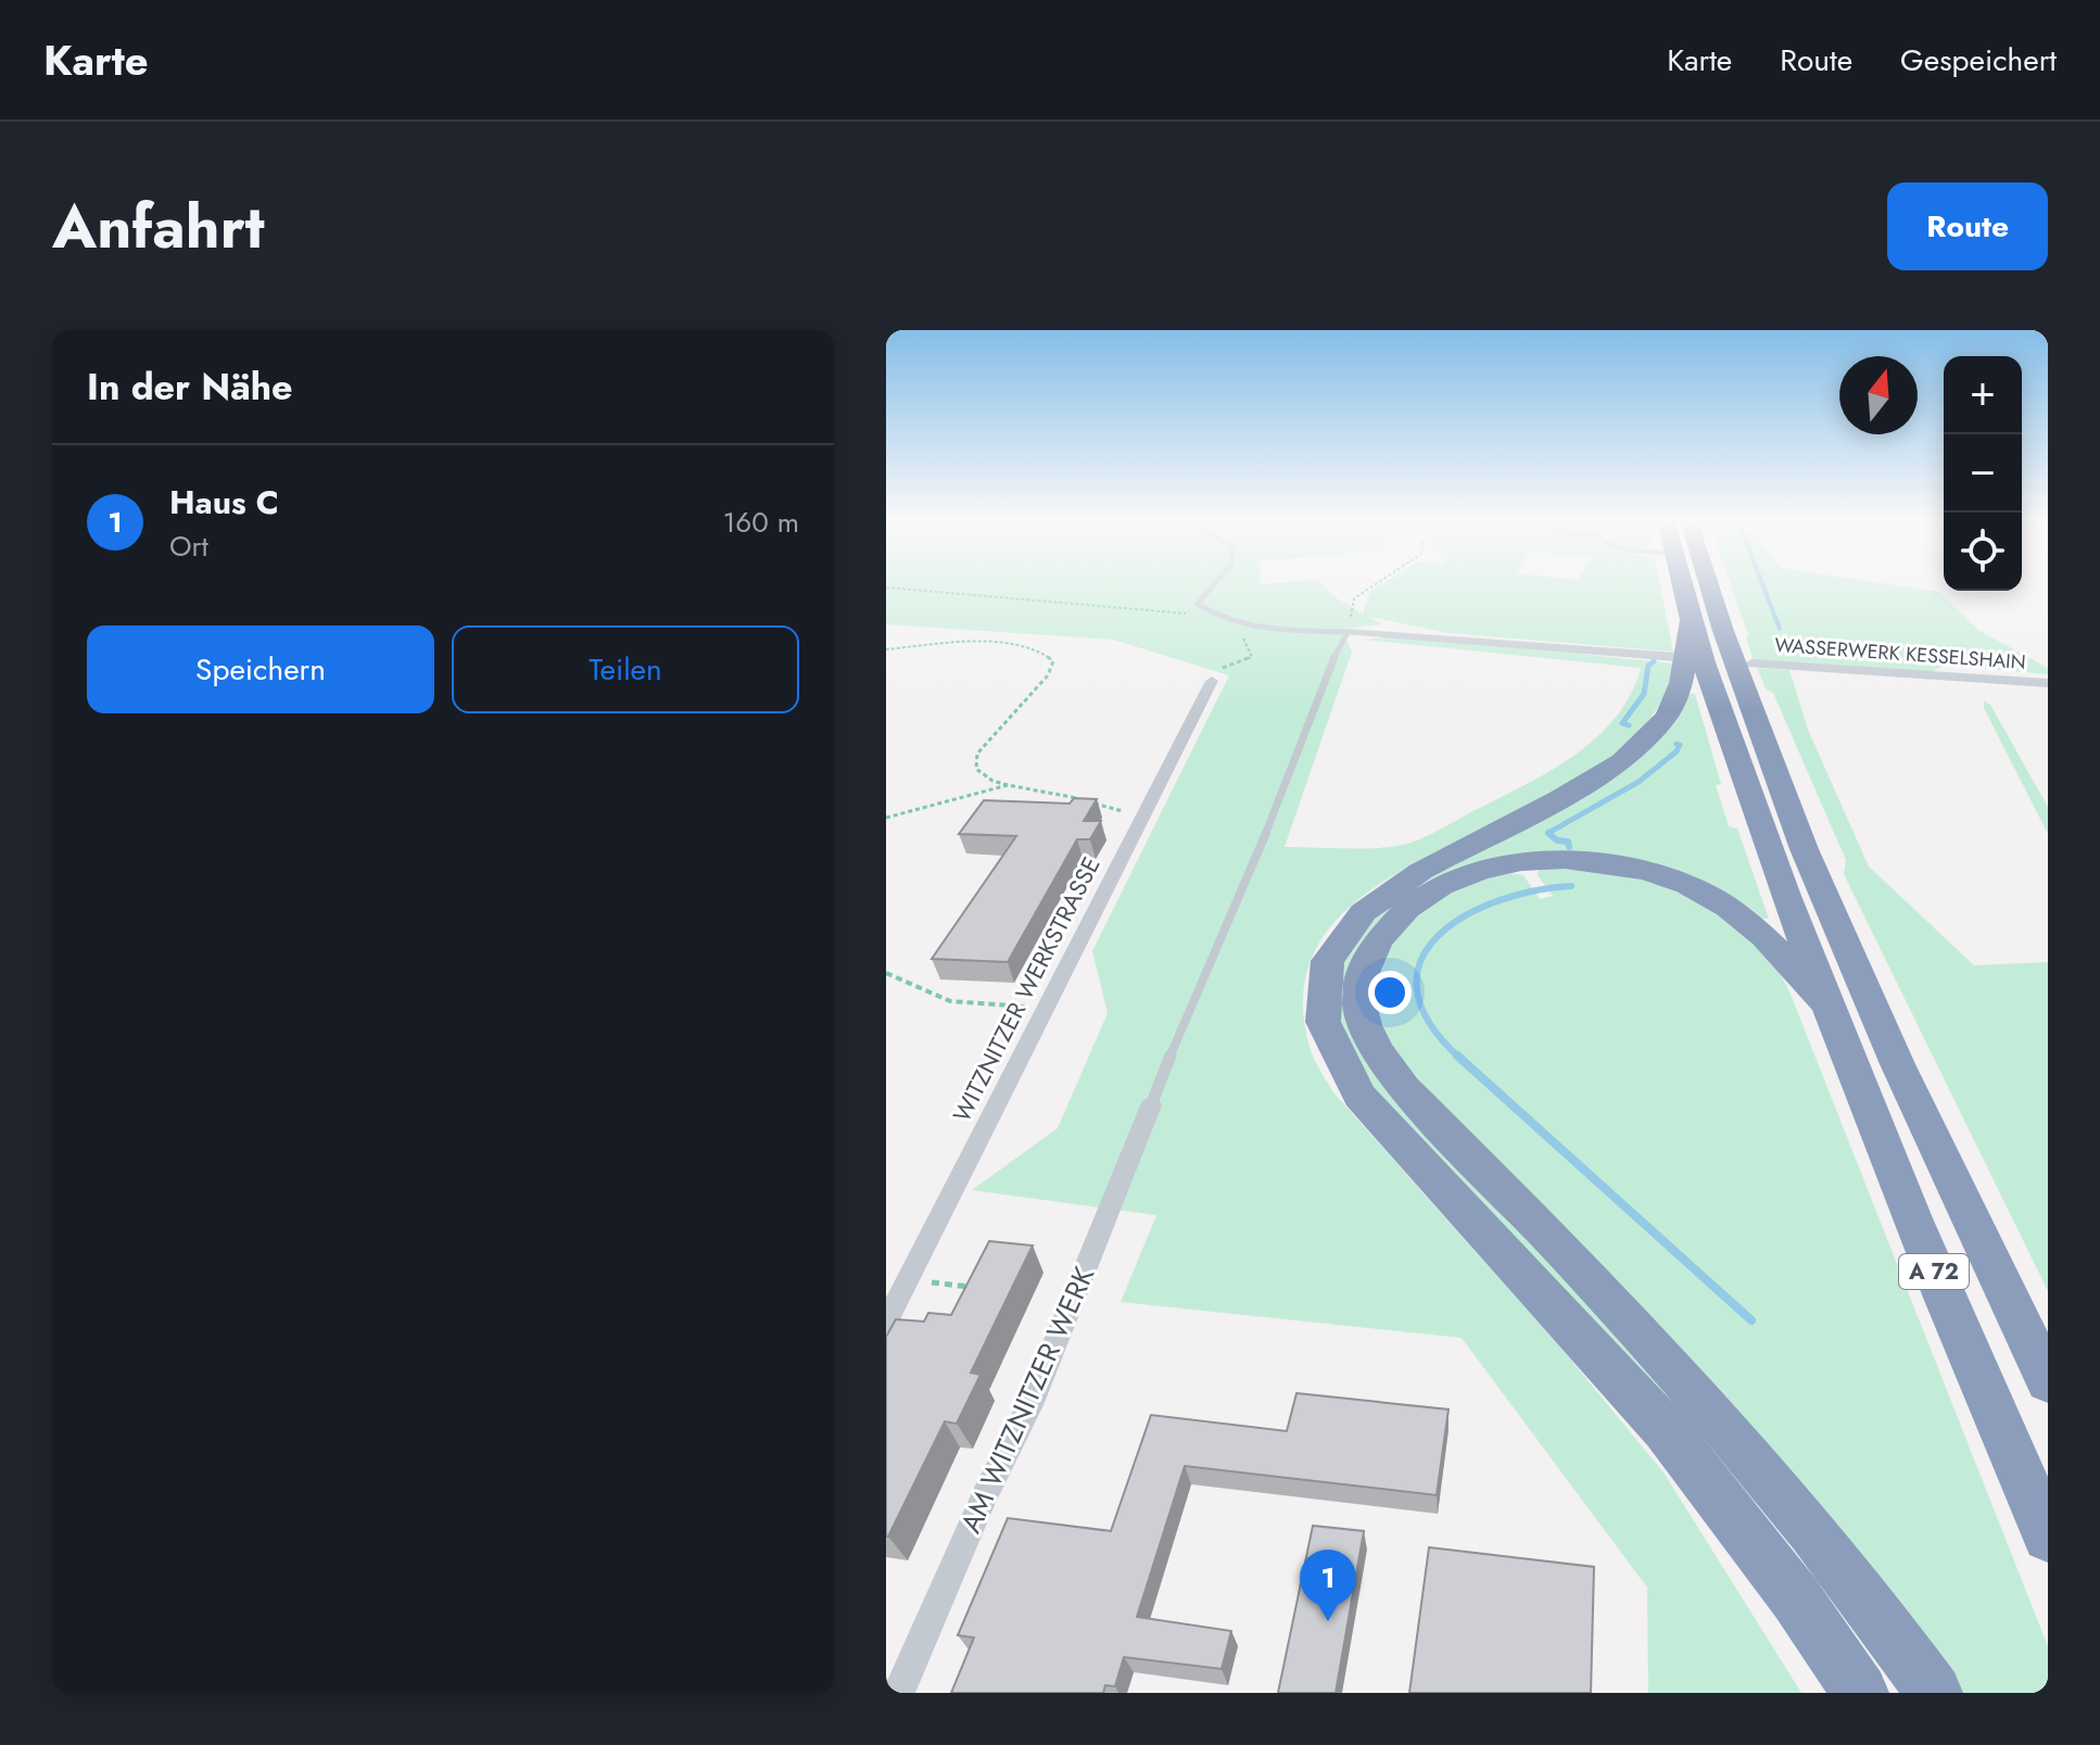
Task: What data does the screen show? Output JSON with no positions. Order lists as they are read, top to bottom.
{
  "streets": {
    "highway": ["A 72"],
    "street": ["WASSERWERK KESSELSHAIN", "WITZNITZER WERKSTRASSE", "AM WITZNITZER WERK"]
  },
  "crossings": [
    ["WASSERWERK KESSELSHAIN", "A 72"]
  ],
  "north": "top",
  "page": {
    "header": "Karte",
    "nav": ["Karte", "Route", "Gespeichert"],
    "title": "Anfahrt",
    "buttons": [
      "Route",
      ["Speichern", "Teilen"]
    ],
    "heading": "In der Nähe",
    "map_buttons": ["+", "−"],
    "list": [
      {
        "mark": "1",
        "name": "Haus C",
        "note": "Ort",
        "value": "160 m"
      }
    ],
    "pins": "1"
  }
}
